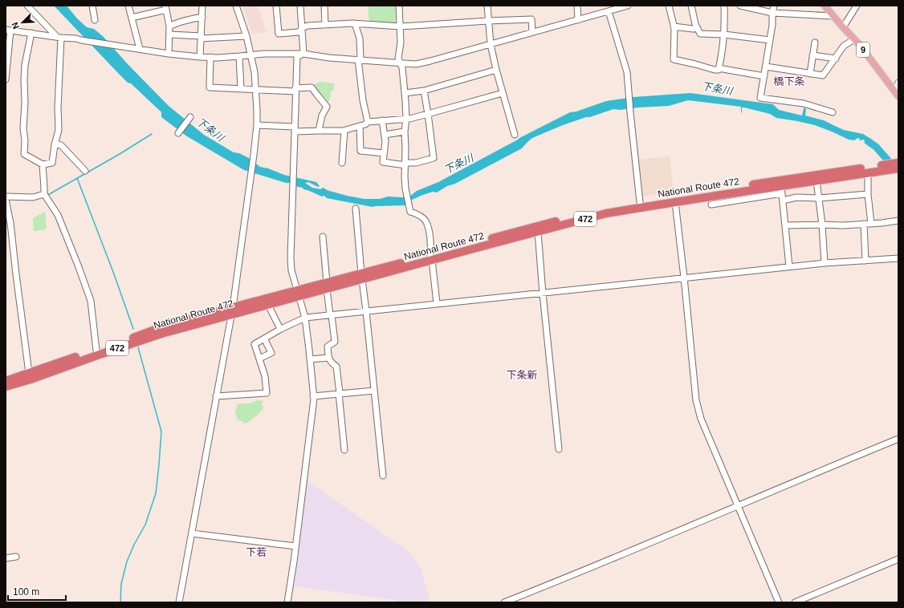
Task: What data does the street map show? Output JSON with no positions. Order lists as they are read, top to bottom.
{
  "streets": {
    "highway": ["National Route 472", "472"],
    "main road": ["9"]
  },
  "districts": ["橋下条", "下条新", "下若"],
  "water": ["下条川"],
  "scale_bar": "100 m",
  "north": "bottom left"
}
